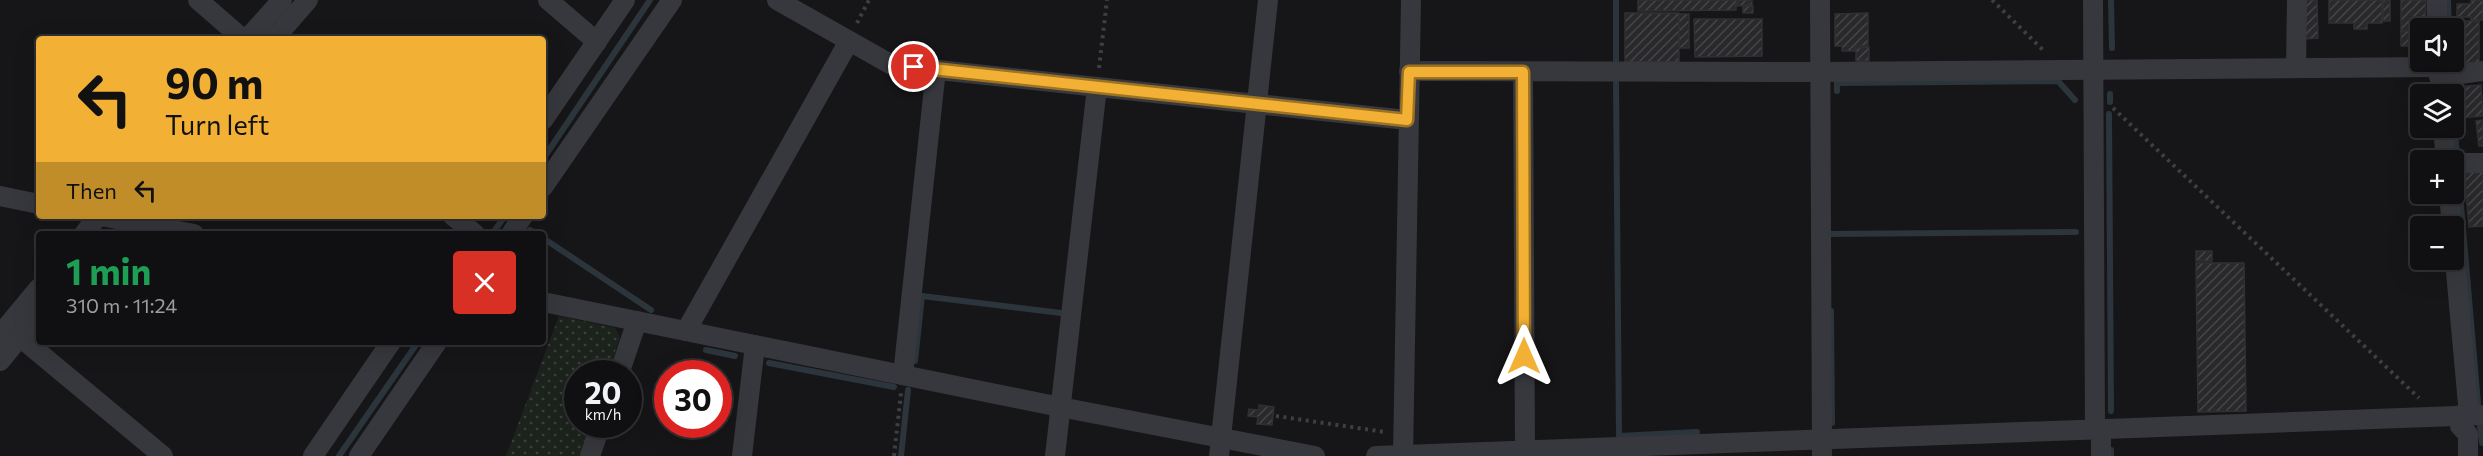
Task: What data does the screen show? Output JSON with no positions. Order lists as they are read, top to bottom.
{
  "page": {
    "map_buttons": ["+", "−"],
    "turn": ["90 m", "Turn left"],
    "then": "Then",
    "heading": ["1 min", "310 m · 11:24"],
    "speed": "20 km/h",
    "limit": "30"
  }
}
